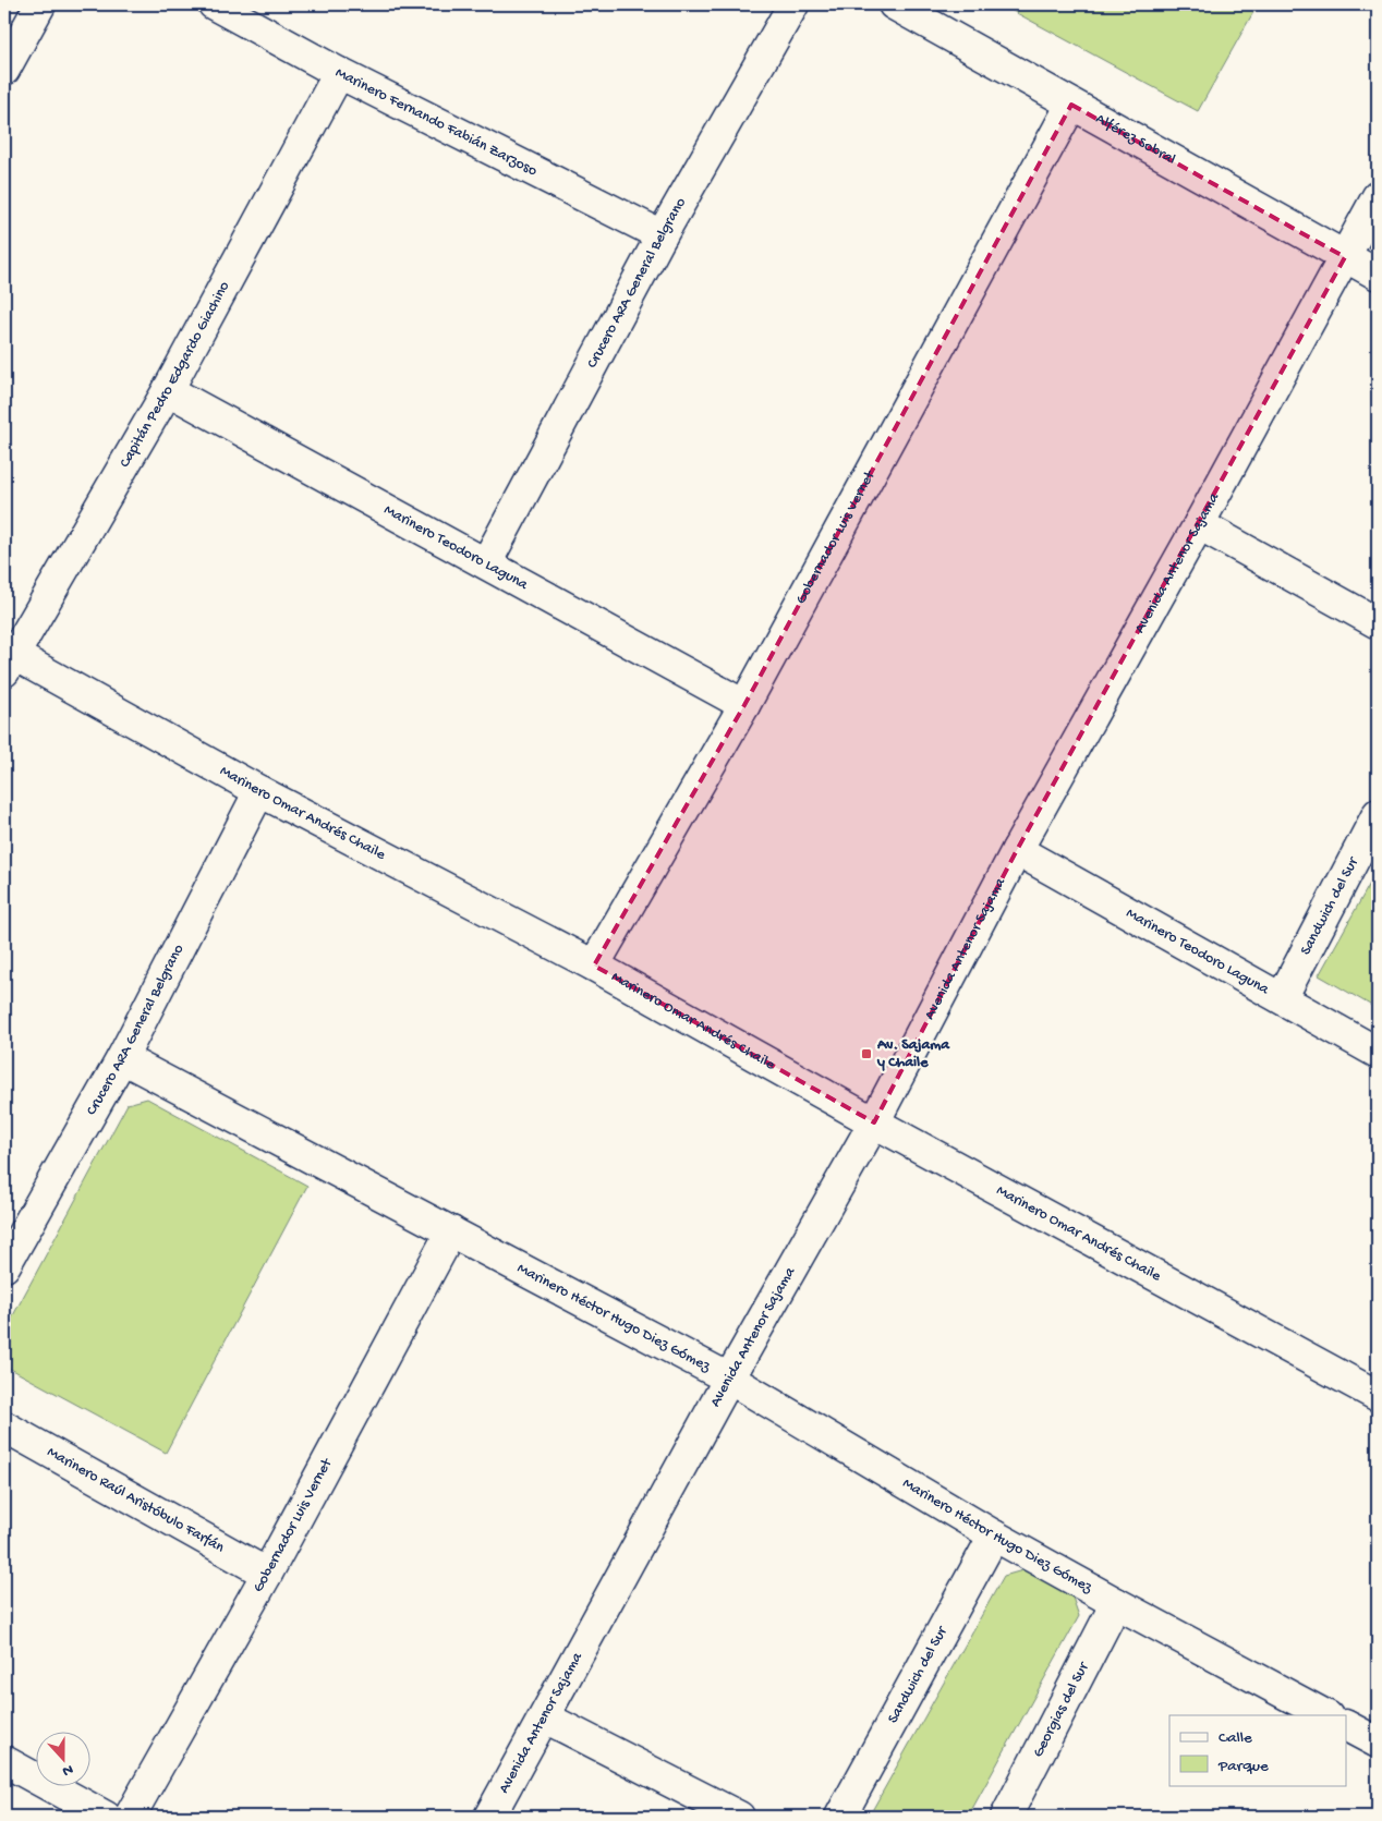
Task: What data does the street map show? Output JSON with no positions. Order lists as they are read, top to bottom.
{
  "streets": {
    "street": [
      "Marinero Fernando Fabián Zarzoso",
      "Alférez Sobral",
      "Crucero ARA General Belgrano",
      "Capitán Pedro Edgardo Giachino",
      "Gobernador Luis Vernet",
      "Marinero Teodoro Laguna",
      "Avenida Antenor Sajama",
      "Marinero Omar Andrés Chaile",
      "Sandwich del Sur",
      "Marinero Héctor Hugo Diez Gómez",
      "Marinero Raúl Aristóbulo Farfán",
      "Georgias del Sur"
    ]
  },
  "crossings": [
    ["Marinero Fernando Fabián Zarzoso", "Crucero ARA General Belgrano"],
    ["Marinero Fernando Fabián Zarzoso", "Capitán Pedro Edgardo Giachino"],
    ["Alférez Sobral", "Gobernador Luis Vernet"],
    ["Alférez Sobral", "Avenida Antenor Sajama"],
    ["Crucero ARA General Belgrano", "Marinero Teodoro Laguna"],
    ["Crucero ARA General Belgrano", "Marinero Omar Andrés Chaile"],
    ["Crucero ARA General Belgrano", "Marinero Héctor Hugo Diez Gómez"],
    ["Capitán Pedro Edgardo Giachino", "Marinero Teodoro Laguna"],
    ["Capitán Pedro Edgardo Giachino", "Marinero Omar Andrés Chaile"],
    ["Gobernador Luis Vernet", "Marinero Teodoro Laguna"],
    ["Gobernador Luis Vernet", "Marinero Omar Andrés Chaile"],
    ["Gobernador Luis Vernet", "Marinero Héctor Hugo Diez Gómez"],
    ["Gobernador Luis Vernet", "Marinero Raúl Aristóbulo Farfán"],
    ["Marinero Teodoro Laguna", "Avenida Antenor Sajama"],
    ["Marinero Teodoro Laguna", "Sandwich del Sur"],
    ["Avenida Antenor Sajama", "Marinero Omar Andrés Chaile"],
    ["Avenida Antenor Sajama", "Marinero Héctor Hugo Diez Gómez"],
    ["Sandwich del Sur", "Marinero Héctor Hugo Diez Gómez"],
    ["Marinero Héctor Hugo Diez Gómez", "Georgias del Sur"]
  ],
  "places": {
    "transit": ["Av. Sajama y Chaile"]
  },
  "legend": ["Calle", "Parque"],
  "north": "bottom"
}
